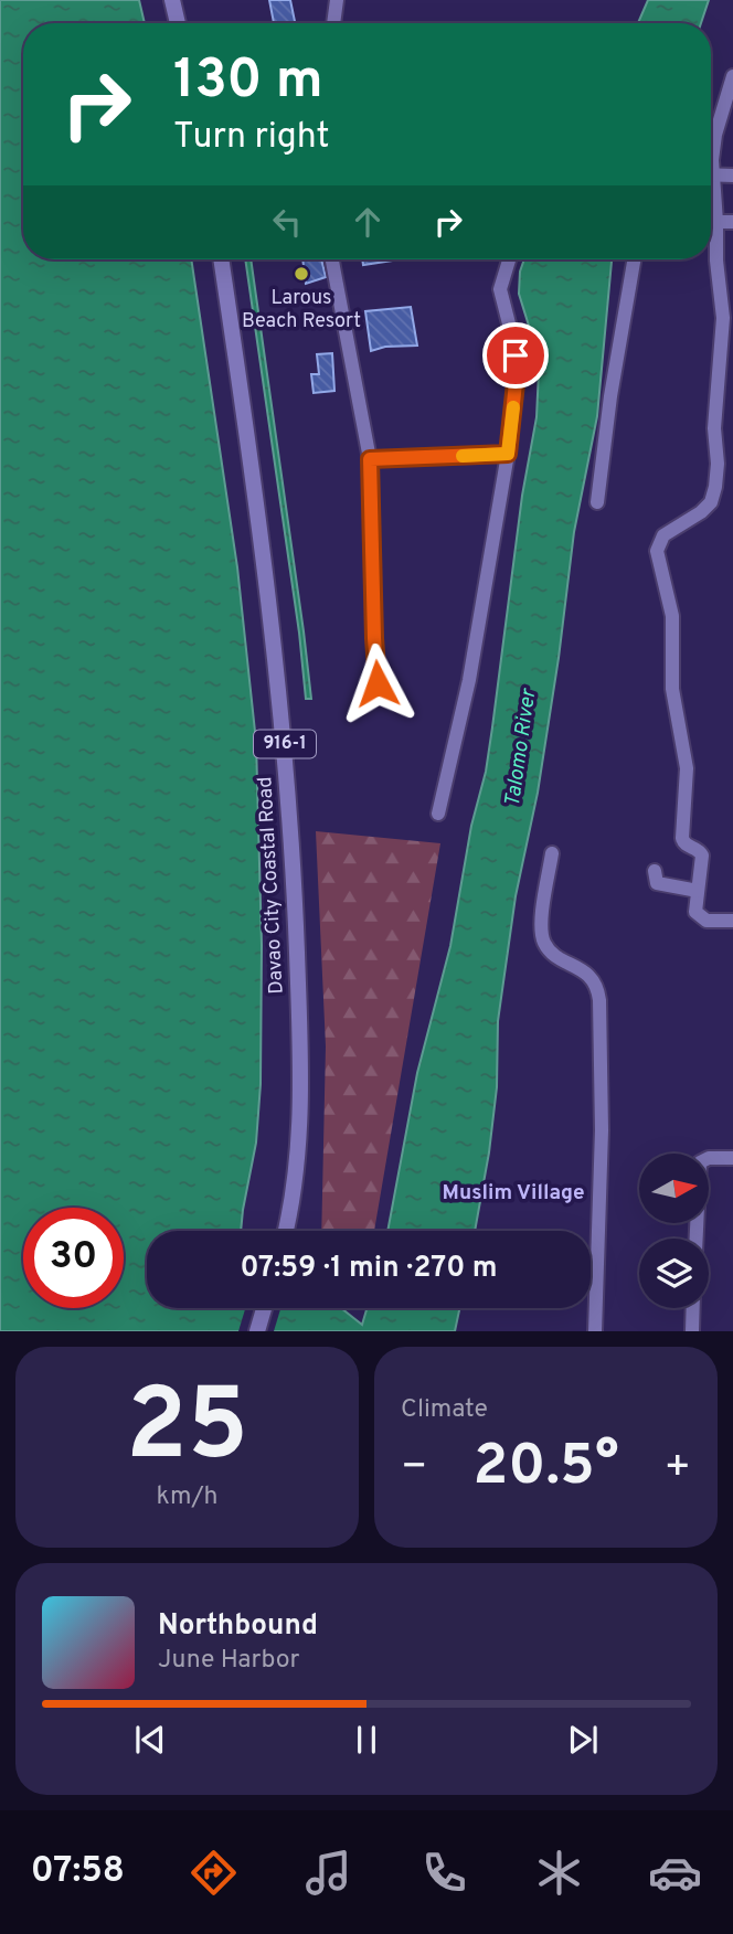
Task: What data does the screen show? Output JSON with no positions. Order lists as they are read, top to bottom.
{
  "streets": {
    "main road": ["916-1", "Davao City Coastal Road"]
  },
  "districts": ["Muslim Village"],
  "water": ["Talomo River"],
  "places": ["Larous Beach Resort"],
  "north": "right",
  "page": {
    "turn": ["130 m", "Turn right"],
    "limit": "30",
    "trip": "07:59 · 1 min · 270 m",
    "tile": [
      ["25", "km/h"],
      "Climate"
    ],
    "heat": ["−", "20.5°", "+"],
    "song": ["Northbound", "June Harbor"],
    "tabs": "07:58"
  }
}
